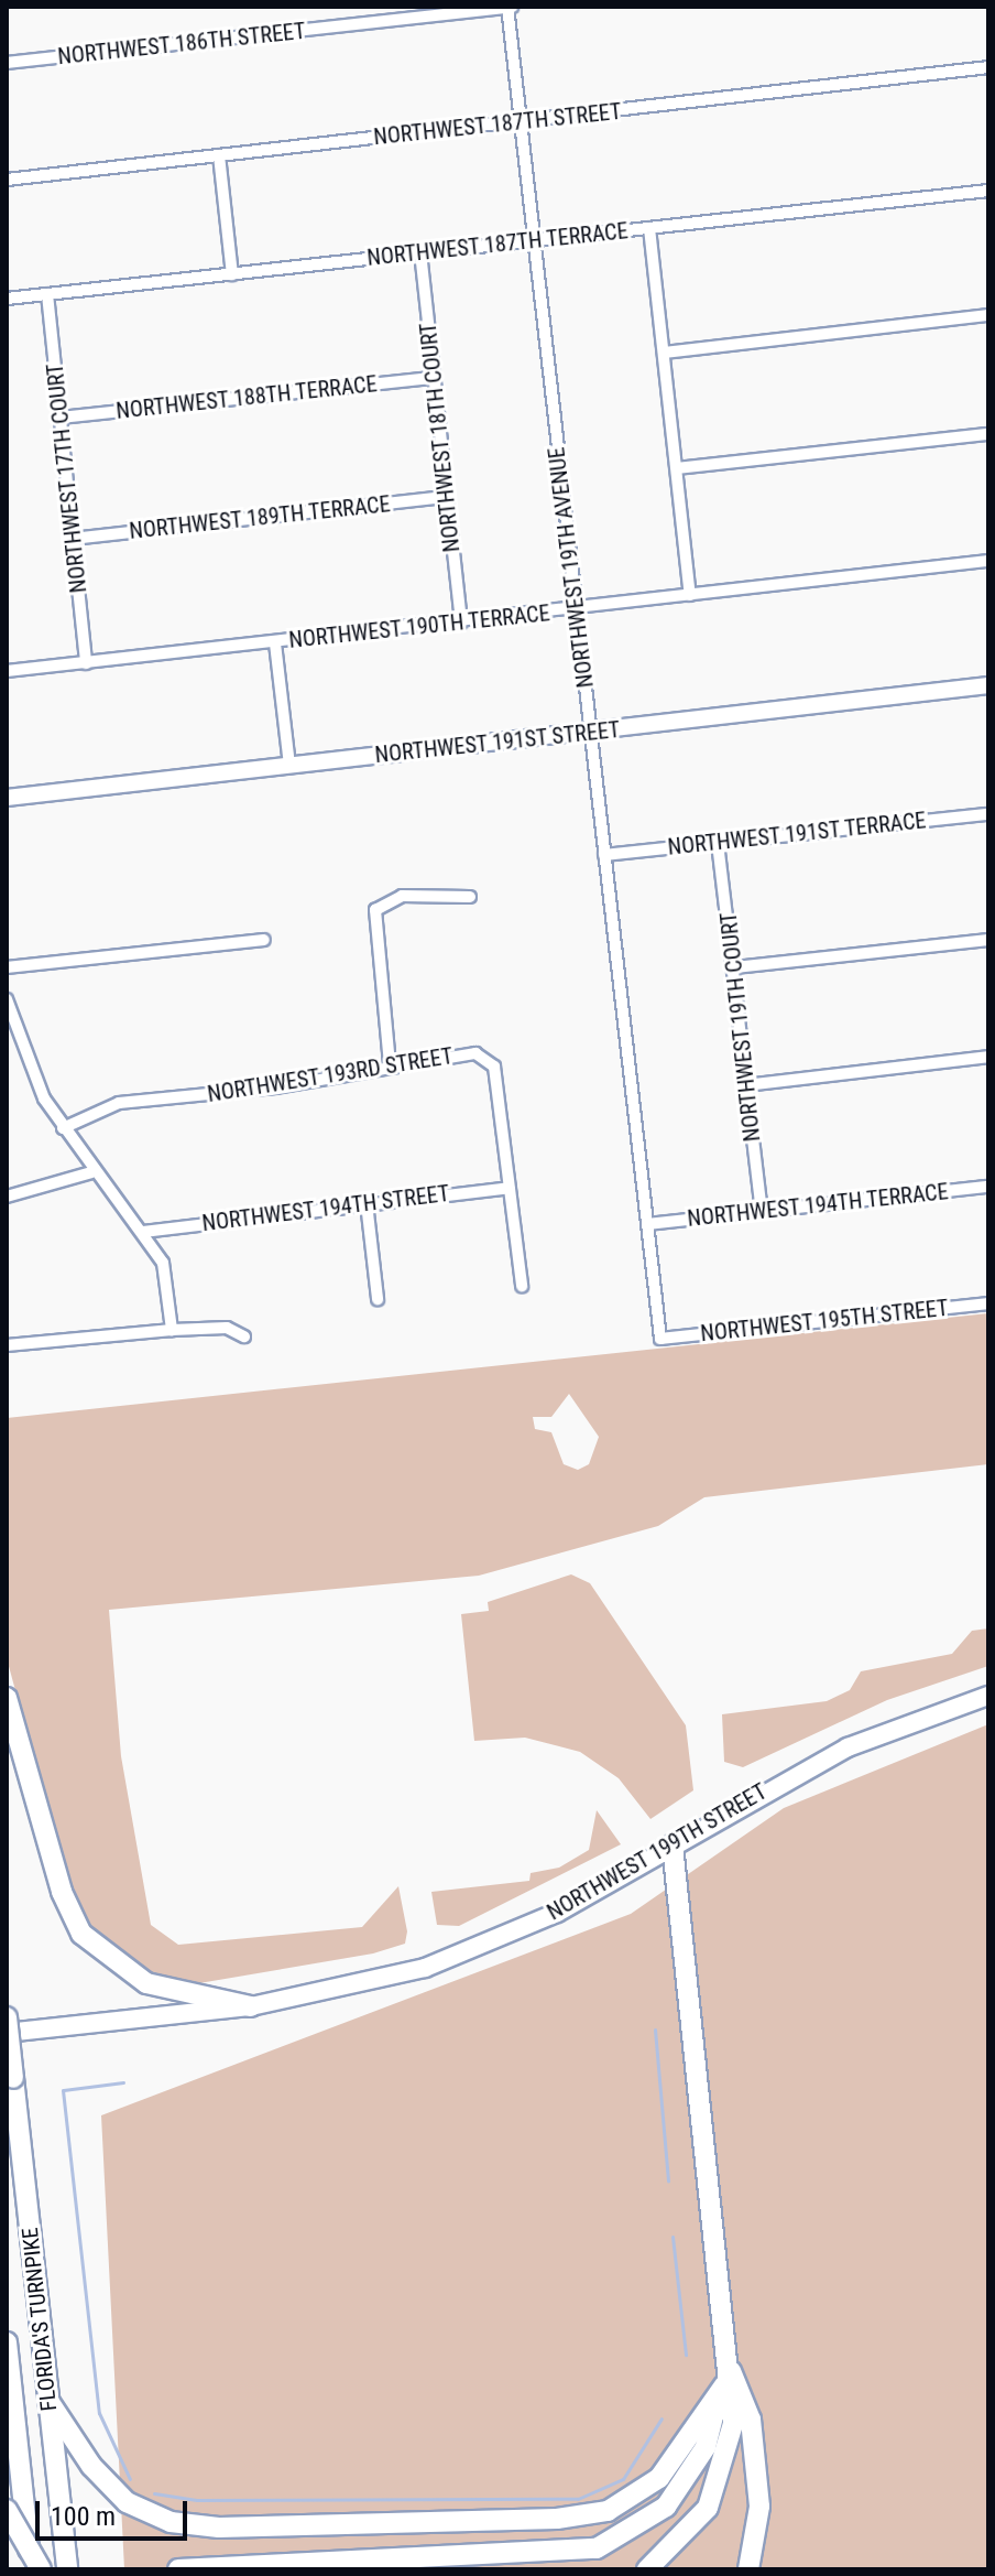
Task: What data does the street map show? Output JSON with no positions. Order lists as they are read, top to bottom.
{
  "streets": {
    "highway": ["FLORIDA'S TURNPIKE"],
    "main road": ["NORTHWEST 199TH STREET"],
    "street": [
      "NORTHWEST 186TH STREET",
      "NORTHWEST 187TH STREET",
      "NORTHWEST 187TH TERRACE",
      "NORTHWEST 188TH TERRACE",
      "NORTHWEST 18TH COURT",
      "NORTHWEST 17TH COURT",
      "NORTHWEST 189TH TERRACE",
      "NORTHWEST 19TH AVENUE",
      "NORTHWEST 190TH TERRACE",
      "NORTHWEST 191ST STREET",
      "NORTHWEST 191ST TERRACE",
      "NORTHWEST 19TH COURT",
      "NORTHWEST 193RD STREET",
      "NORTHWEST 194TH TERRACE",
      "NORTHWEST 194TH STREET",
      "NORTHWEST 195TH STREET"
    ]
  },
  "crossings": [
    ["NORTHWEST 186TH STREET", "NORTHWEST 19TH AVENUE"],
    ["NORTHWEST 187TH STREET", "NORTHWEST 19TH AVENUE"],
    ["NORTHWEST 187TH TERRACE", "NORTHWEST 18TH COURT"],
    ["NORTHWEST 187TH TERRACE", "NORTHWEST 17TH COURT"],
    ["NORTHWEST 187TH TERRACE", "NORTHWEST 19TH AVENUE"],
    ["NORTHWEST 188TH TERRACE", "NORTHWEST 18TH COURT"],
    ["NORTHWEST 188TH TERRACE", "NORTHWEST 17TH COURT"],
    ["NORTHWEST 18TH COURT", "NORTHWEST 189TH TERRACE"],
    ["NORTHWEST 18TH COURT", "NORTHWEST 190TH TERRACE"],
    ["NORTHWEST 17TH COURT", "NORTHWEST 189TH TERRACE"],
    ["NORTHWEST 17TH COURT", "NORTHWEST 190TH TERRACE"],
    ["NORTHWEST 19TH AVENUE", "NORTHWEST 190TH TERRACE"],
    ["NORTHWEST 19TH AVENUE", "NORTHWEST 191ST STREET"],
    ["NORTHWEST 19TH AVENUE", "NORTHWEST 191ST TERRACE"],
    ["NORTHWEST 19TH AVENUE", "NORTHWEST 194TH TERRACE"],
    ["NORTHWEST 19TH AVENUE", "NORTHWEST 195TH STREET"],
    ["NORTHWEST 191ST TERRACE", "NORTHWEST 19TH COURT"],
    ["NORTHWEST 19TH COURT", "NORTHWEST 194TH TERRACE"],
    ["NORTHWEST 193RD STREET", "NORTHWEST 194TH STREET"]
  ],
  "scale_bar": "100 m"
}
